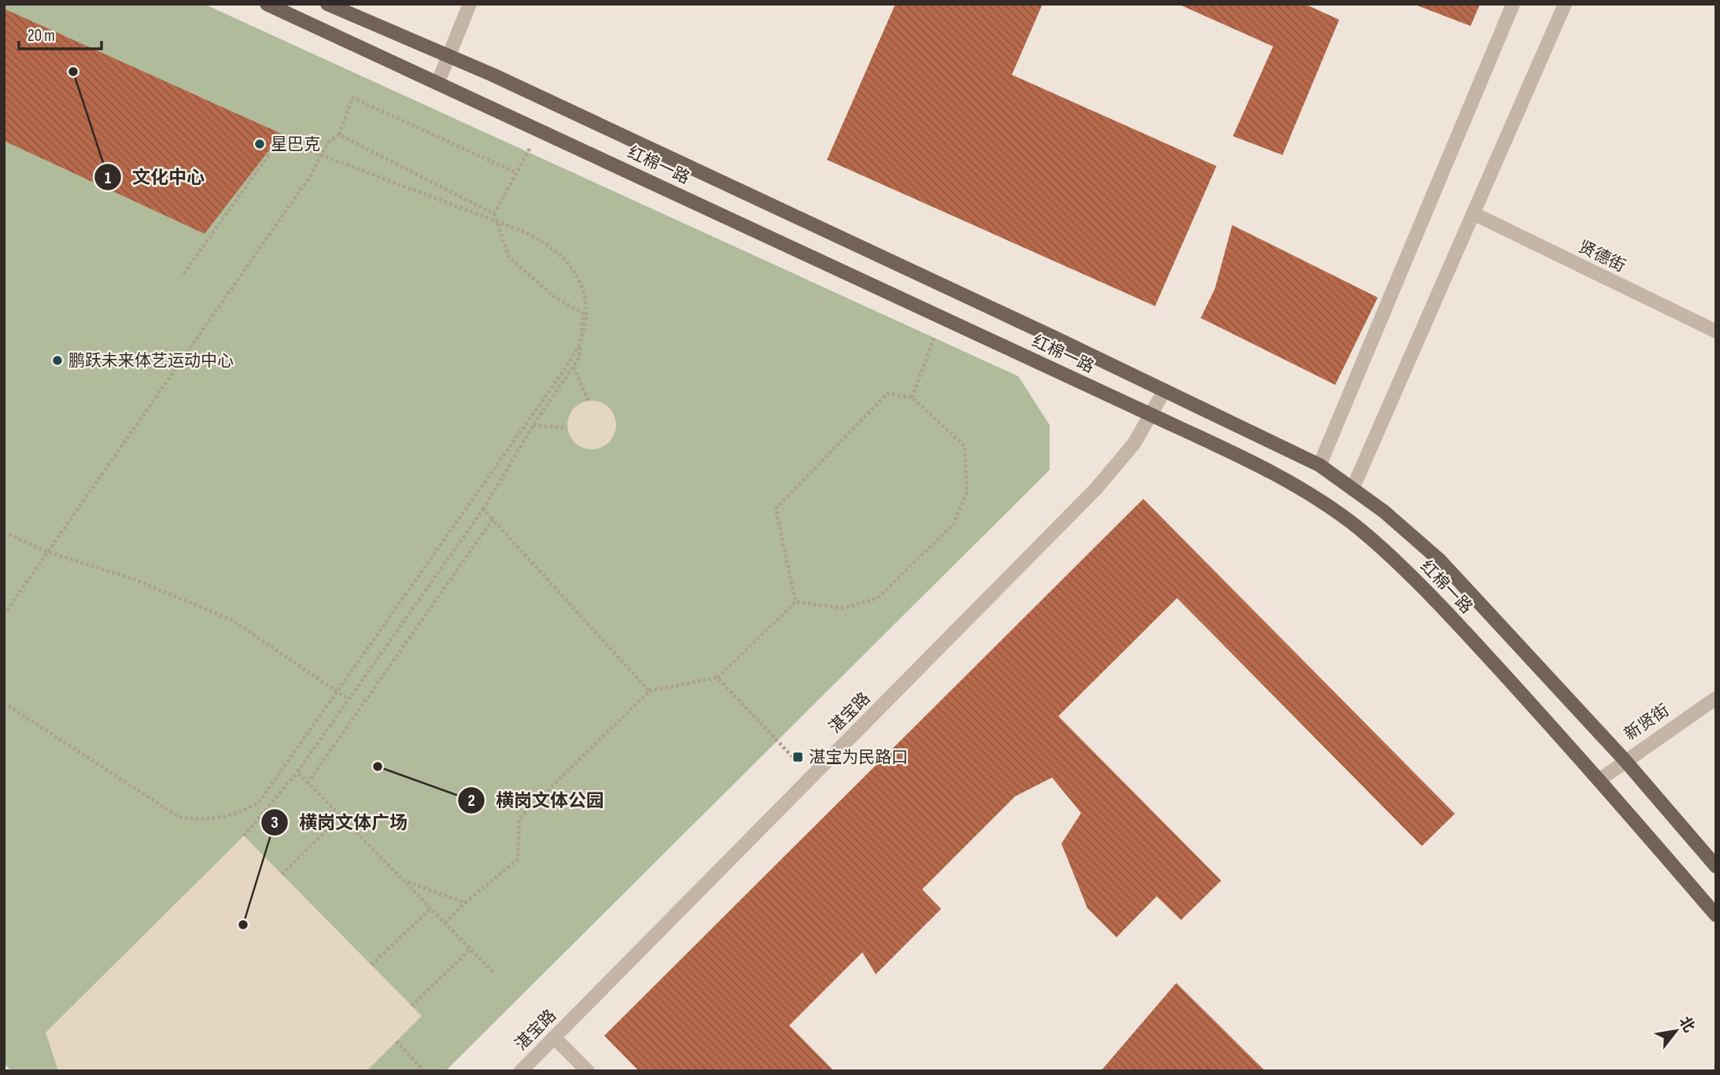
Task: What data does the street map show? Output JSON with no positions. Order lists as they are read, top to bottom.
{
  "streets": {
    "main road": ["红棉一路"],
    "street": ["贤德街", "湛宝路", "新贤街"]
  },
  "crossings": [
    ["红棉一路", "湛宝路"],
    ["红棉一路", "新贤街"]
  ],
  "places": {
    "other": [
      "文化中心",
      "星巴克",
      "鹏跃未来体艺运动中心",
      "横岗文体公园",
      "横岗文体广场"
    ],
    "transit": ["湛宝为民路口"]
  },
  "scale_bar": "20 m",
  "north": "top right"
}
